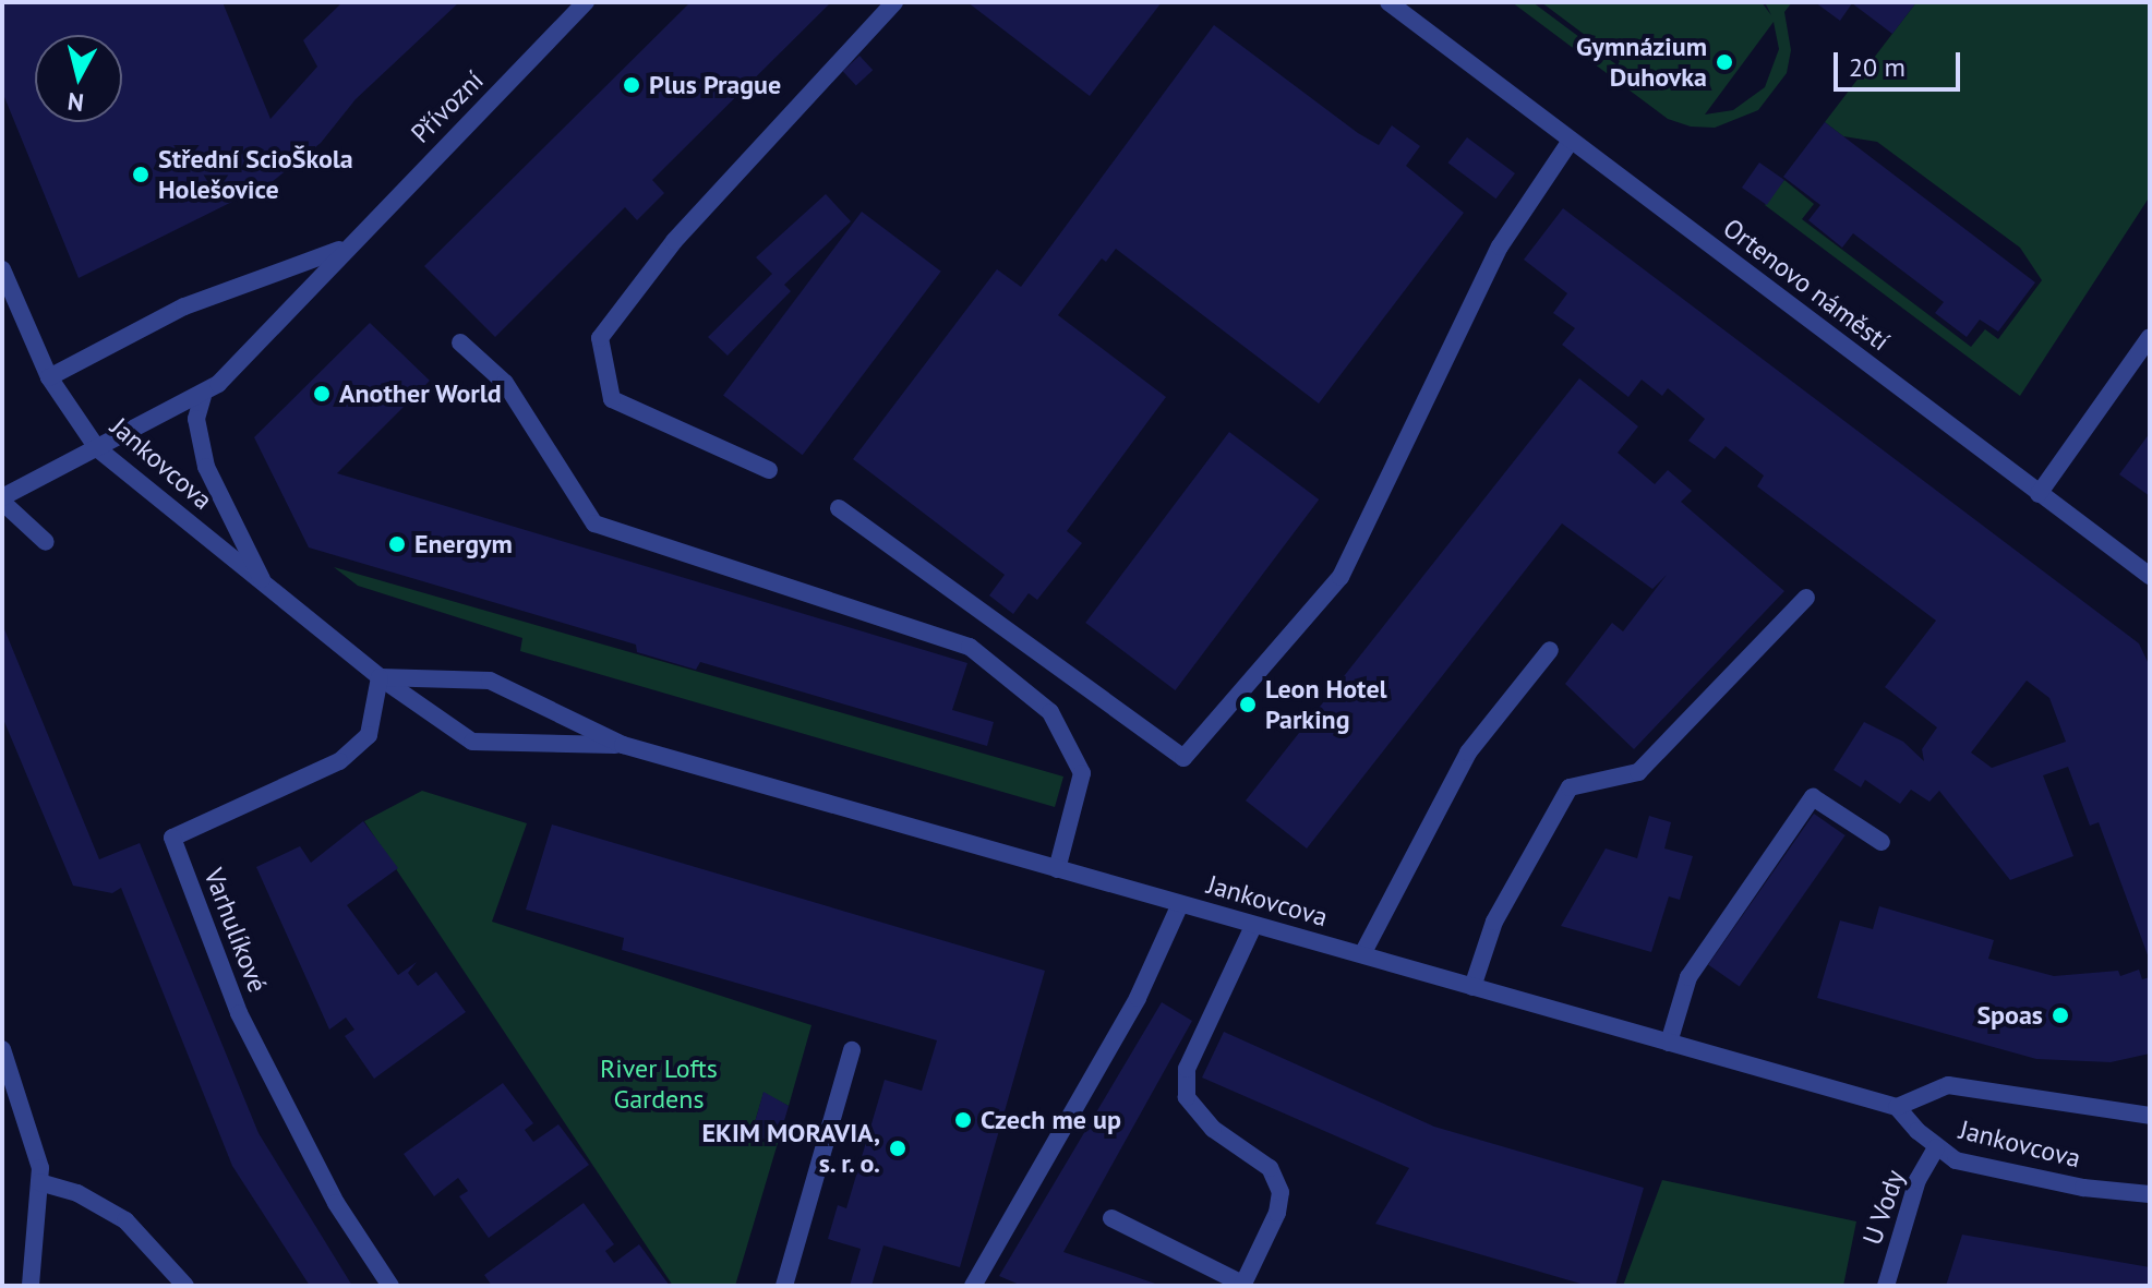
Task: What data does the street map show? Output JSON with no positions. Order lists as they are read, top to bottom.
{
  "streets": {
    "street": [
      "Přívozní",
      "Ortenovo náměstí",
      "Jankovcova",
      "Varhulíkové",
      "U Vody"
    ]
  },
  "crossings": [
    ["Přívozní", "Jankovcova"],
    ["Jankovcova", "Varhulíkové"],
    ["Jankovcova", "U Vody"]
  ],
  "parks": ["River Lofts Gardens"],
  "places": [
    "Gymnázium Duhovka",
    "Plus Prague",
    "Střední ScioŠkola Holešovice",
    "Another World",
    "Energym",
    "Leon Hotel Parking",
    "Spoas",
    "Czech me up",
    "EKIM MORAVIA, s. r. o."
  ],
  "scale_bar": "20 m",
  "north": "bottom"
}
